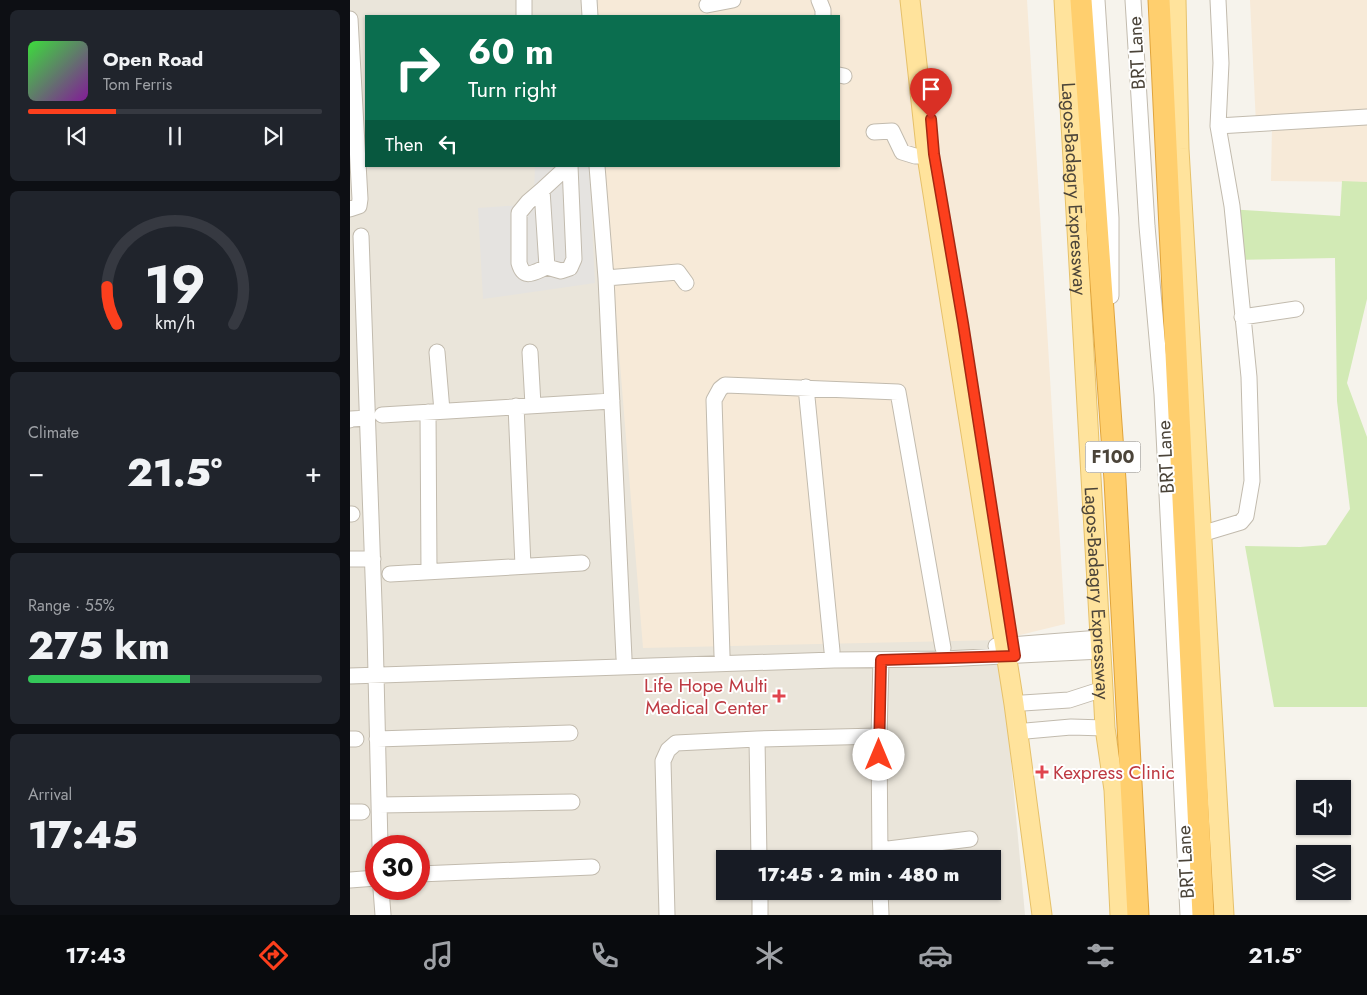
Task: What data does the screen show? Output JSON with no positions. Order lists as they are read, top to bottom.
{
  "streets": {
    "highway": ["Lagos-Badagry Expressway", "F100"],
    "street": ["BRT Lane"]
  },
  "crossings": [
    ["BRT Lane", "Lagos-Badagry Expressway"]
  ],
  "places": {
    "health": ["Life Hope Multi Medical Center", "Kexpress Clinic"]
  },
  "page": {
    "turn": ["60 m", "Turn right"],
    "song": ["Open Road", "Tom Ferris"],
    "then": "Then",
    "tile": [
      "Climate",
      ["Range · 55%", "275 km"],
      ["Arrival", "17:45"]
    ],
    "heat": ["−", "21.5°", "+"],
    "limit": "30",
    "trip": "17:45 · 2 min · 480 m",
    "tabs": ["17:43", "21.5°"],
    "gauge": ["19", "km/h"]
  }
}
